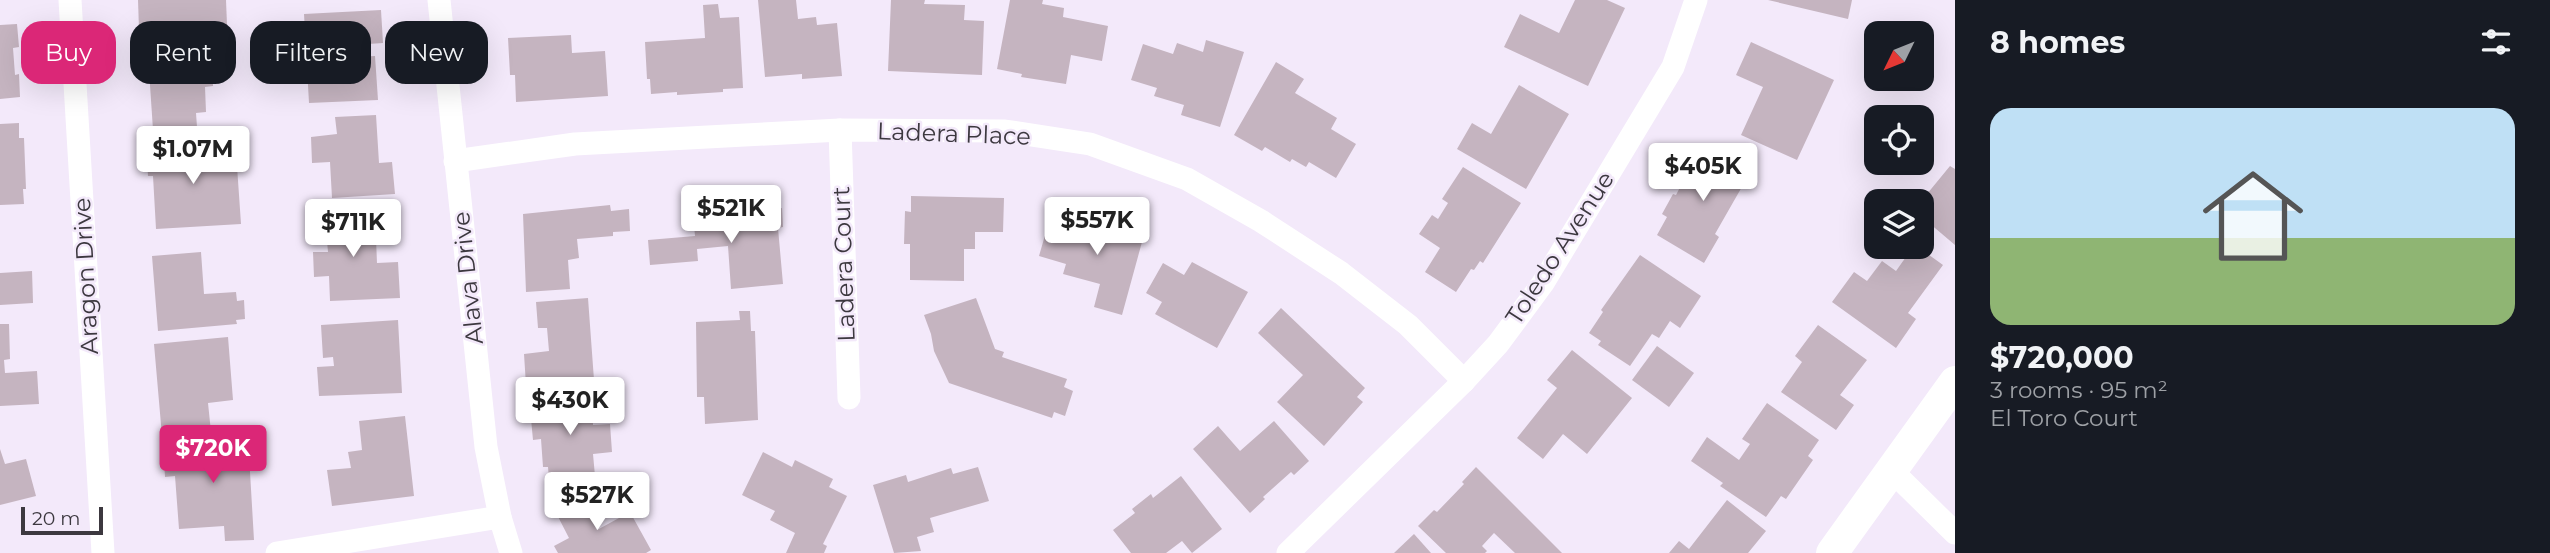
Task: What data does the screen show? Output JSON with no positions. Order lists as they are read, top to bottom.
{
  "streets": {
    "street": [
      "Ladera Place",
      "Toledo Avenue",
      "Ladera Court",
      "Aragon Drive",
      "Alava Drive"
    ]
  },
  "crossings": [
    ["Ladera Place", "Toledo Avenue"],
    ["Ladera Place", "Ladera Court"],
    ["Ladera Place", "Alava Drive"]
  ],
  "scale_bar": "20 m",
  "north": "bottom left",
  "page": {
    "heading": "8 homes",
    "chip": [
      "Buy",
      "Rent",
      "Filters",
      "New"
    ],
    "list": [
      {
        "name": "$720,000",
        "note": "3 rooms · 95 m² · El Toro Court"
      }
    ],
    "price": [
      "$1.07M",
      "$405K",
      "$521K",
      "$557K",
      "$711K",
      "$430K",
      "$720K",
      "$527K"
    ],
    "scale": "20 m"
  }
}
